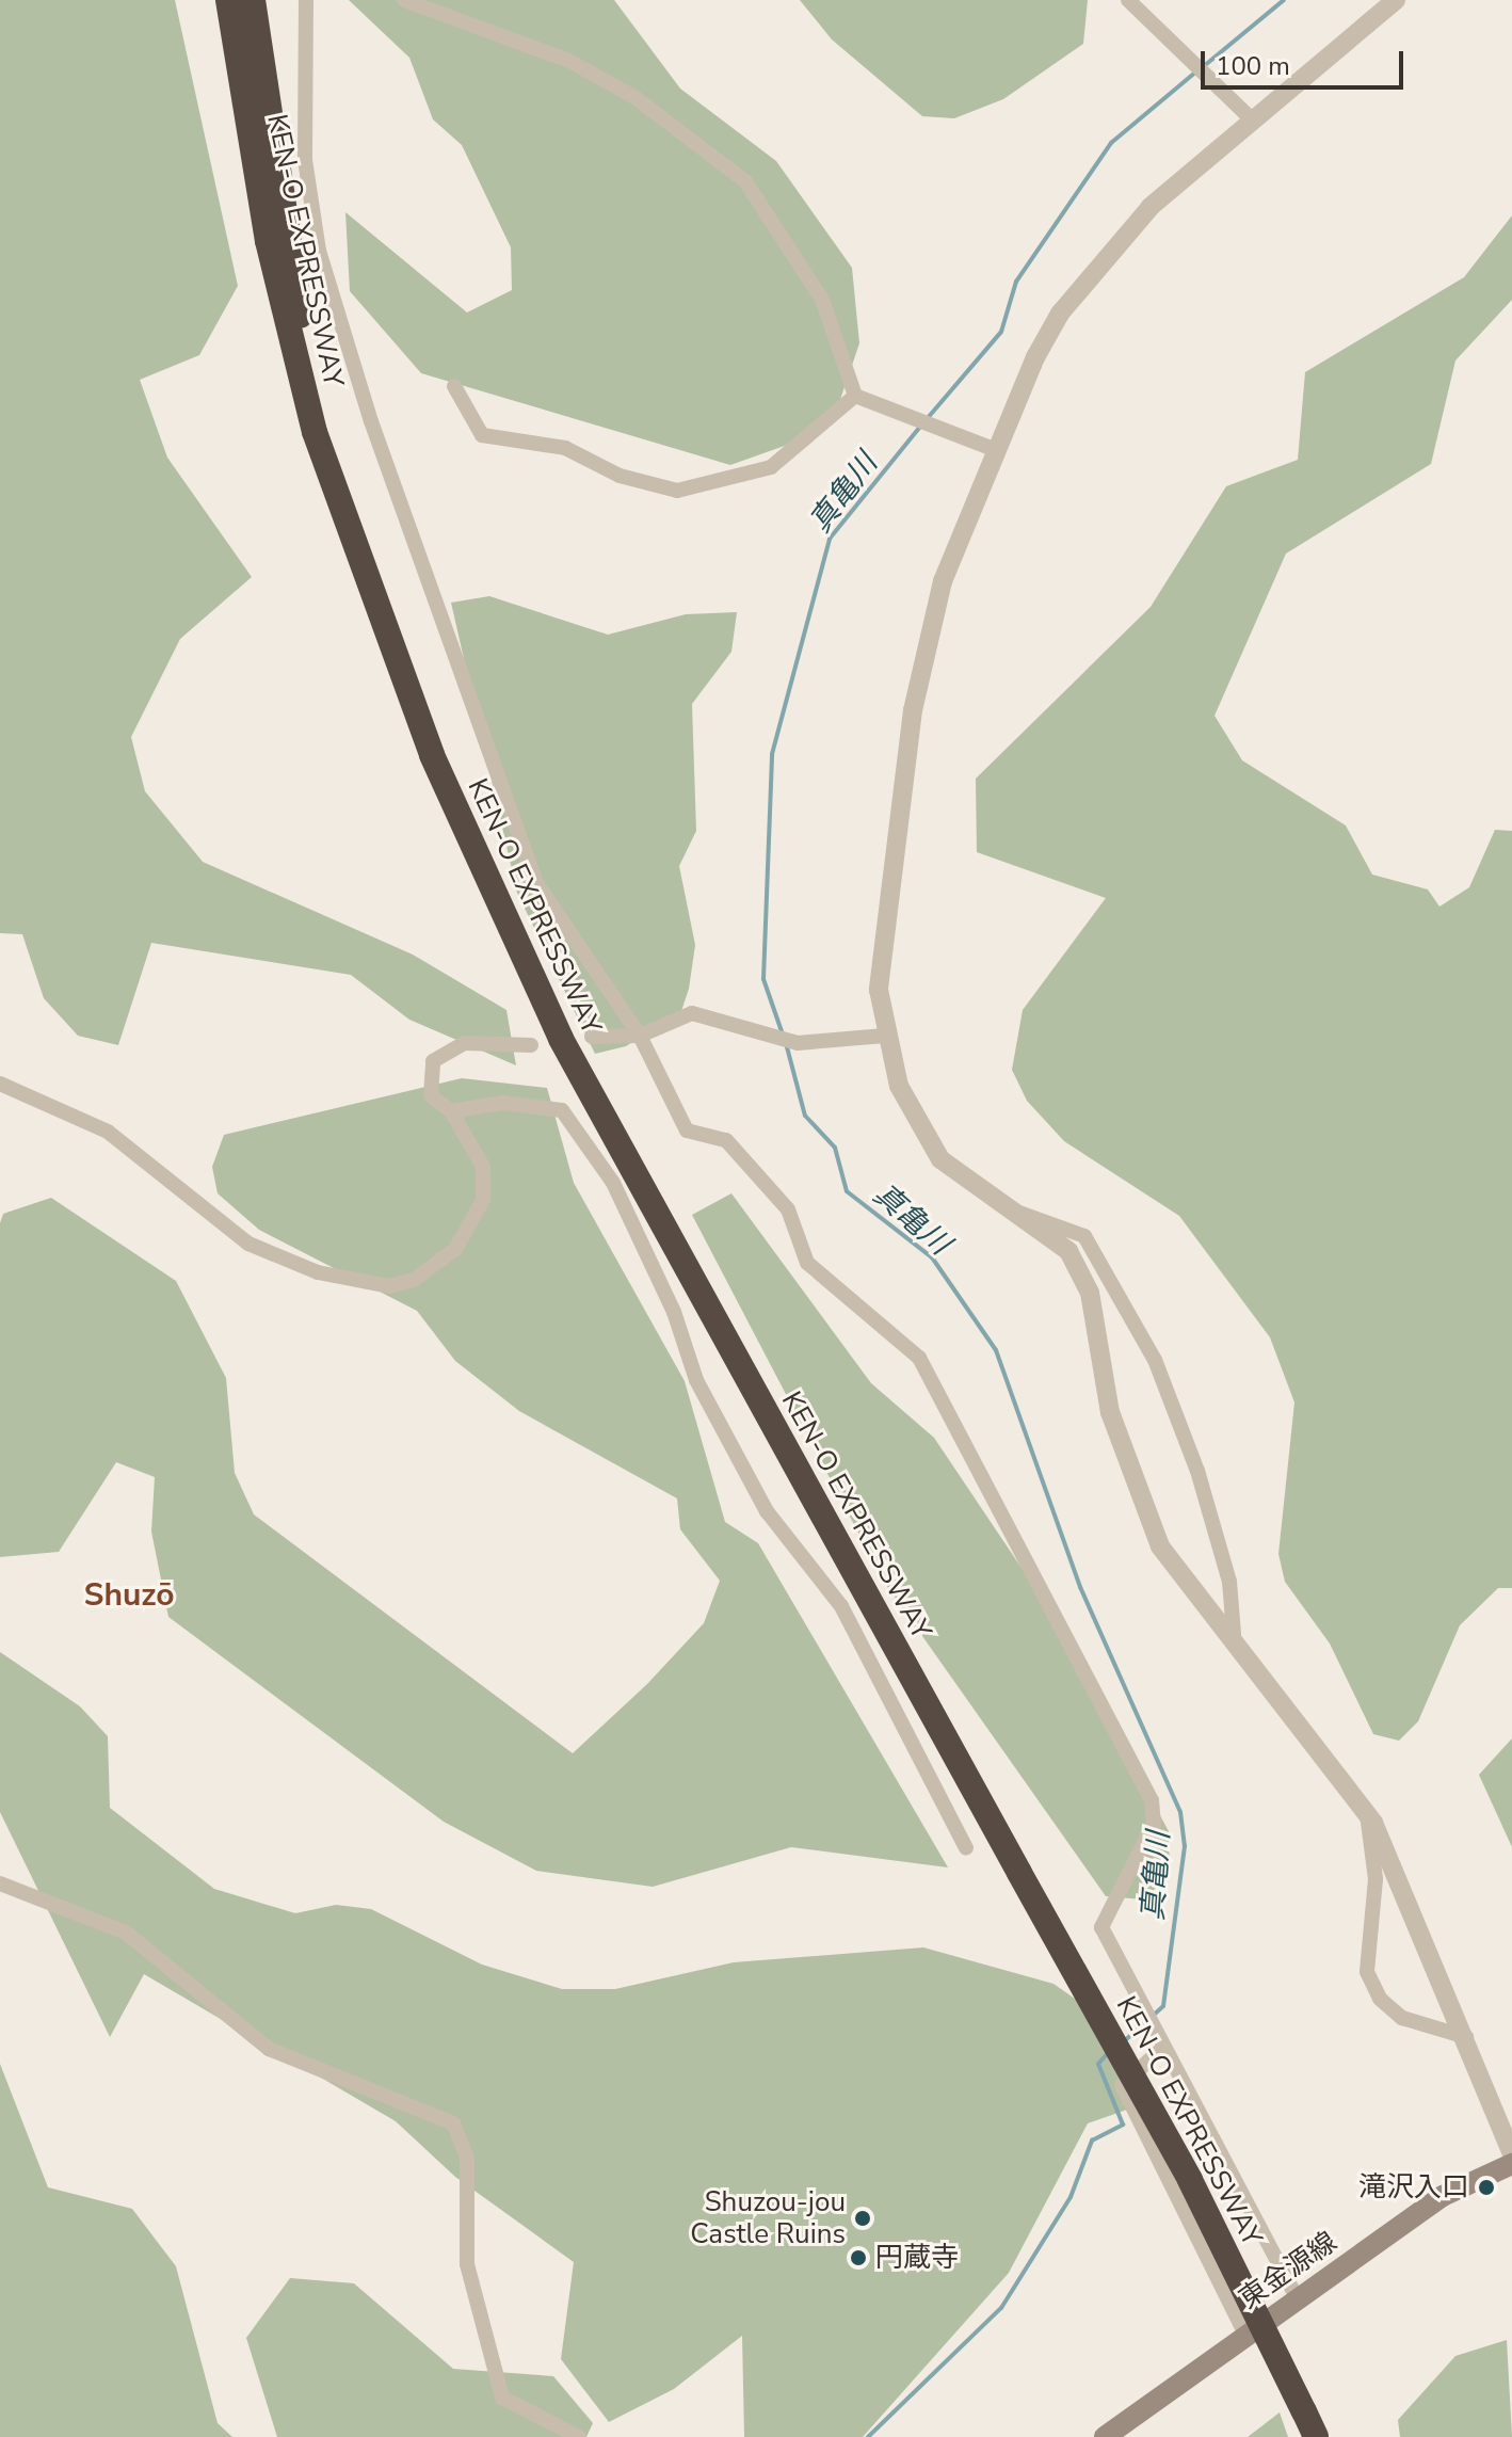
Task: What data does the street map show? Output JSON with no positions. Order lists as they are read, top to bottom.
{
  "streets": {
    "highway": ["KEN-O EXPRESSWAY"],
    "main road": ["東金源線"]
  },
  "districts": ["Shuzō"],
  "water": ["真亀川"],
  "places": ["滝沢入口", "Shuzou-jou Castle Ruins", "円蔵寺"],
  "scale_bar": "100 m"
}
